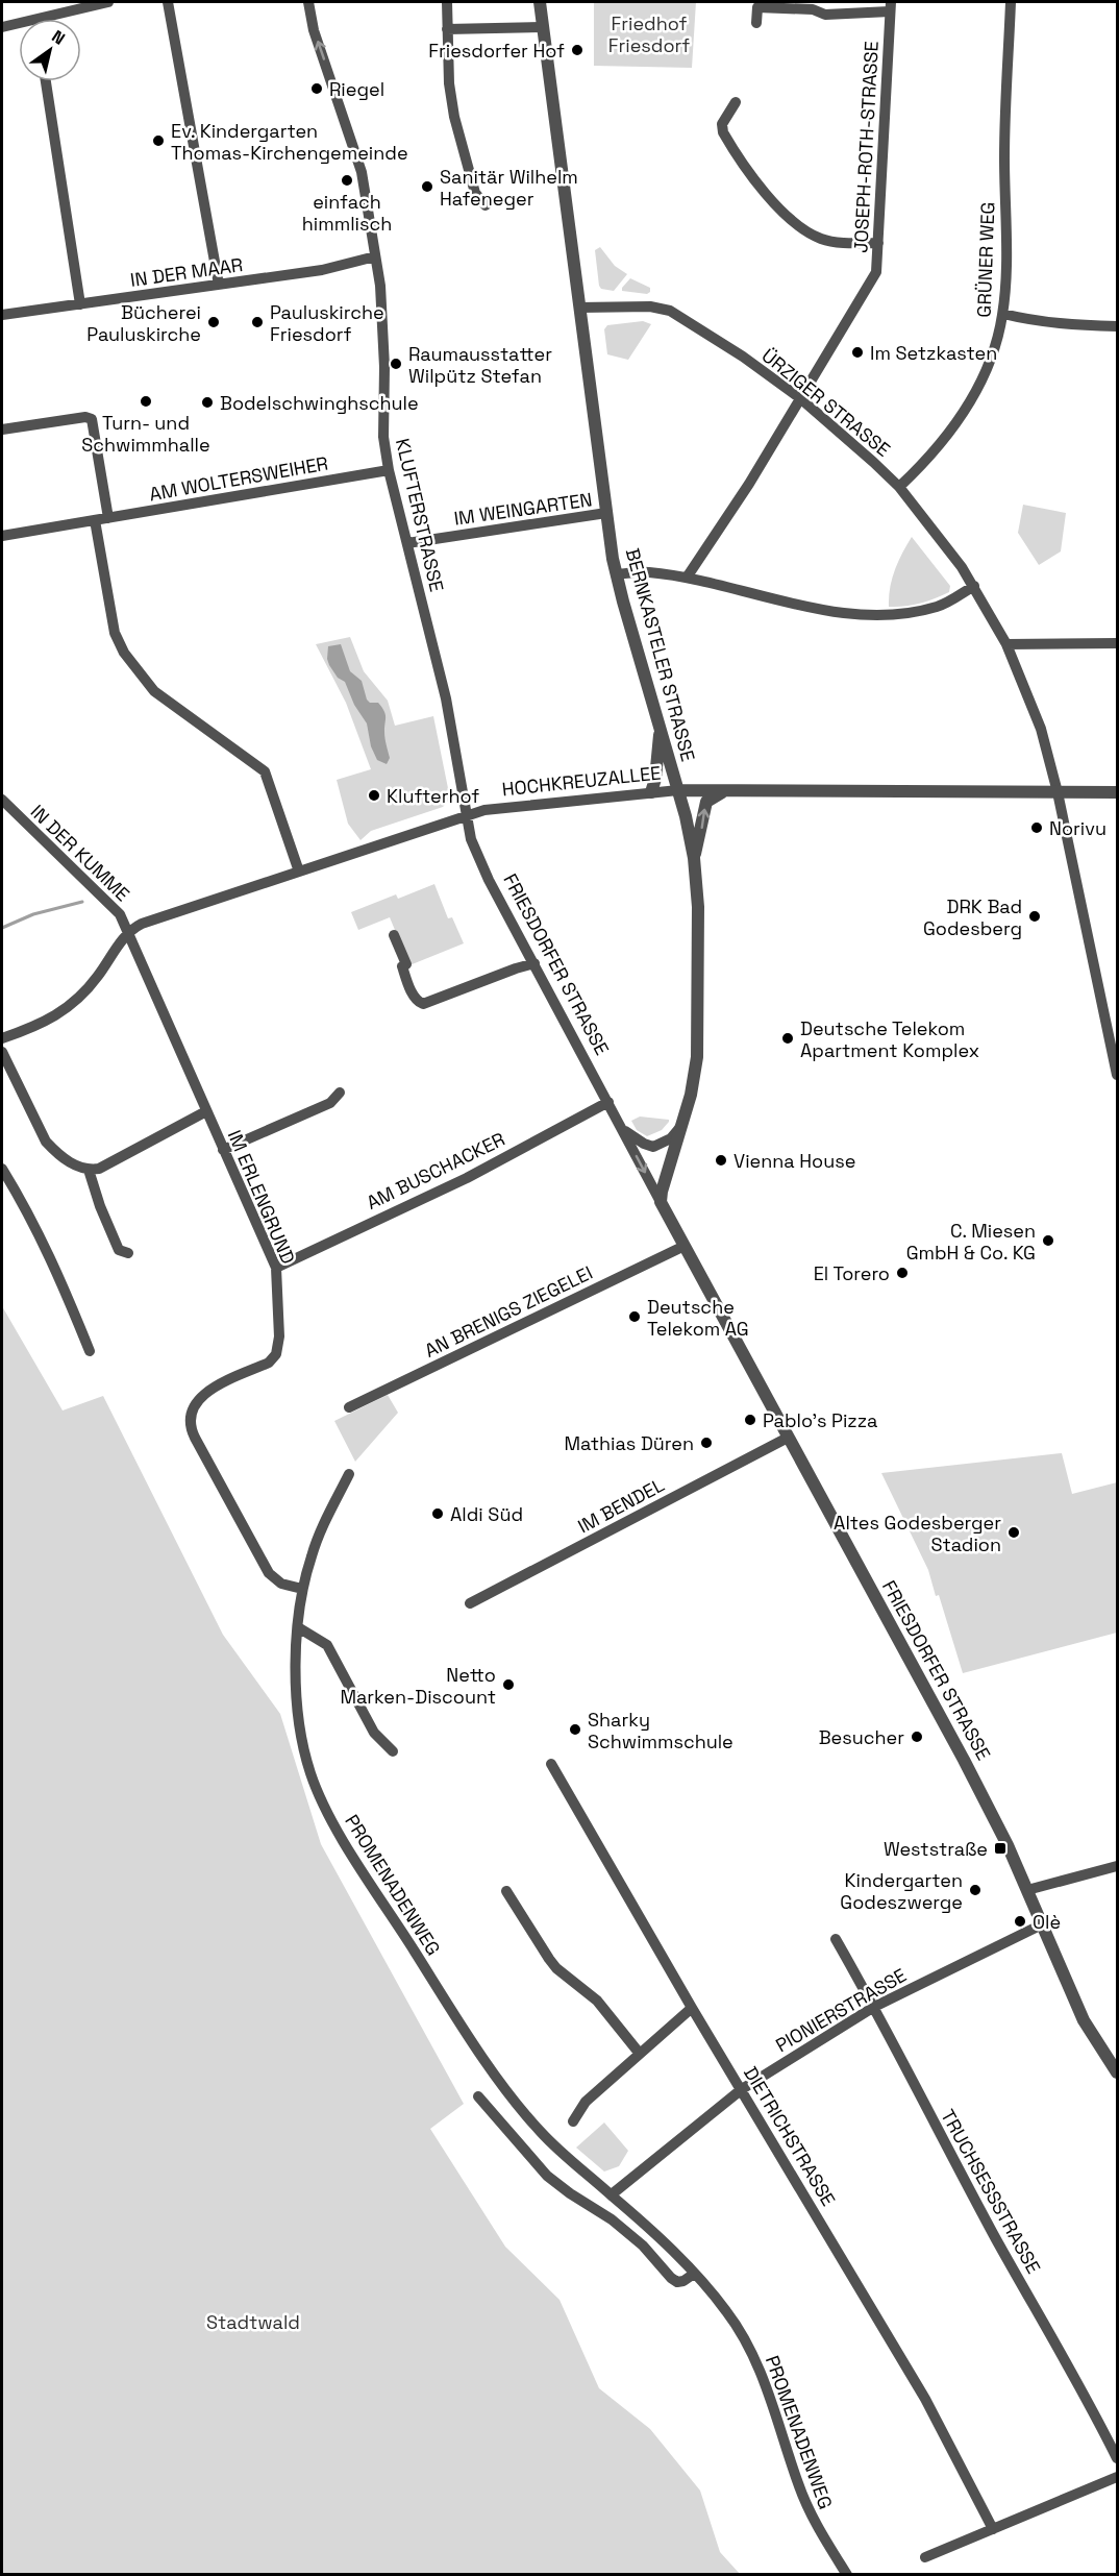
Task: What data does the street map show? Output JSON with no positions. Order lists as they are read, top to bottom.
{
  "streets": {
    "street": [
      "JOSEPH-ROTH-STRASSE",
      "GRÜNER WEG",
      "IN DER MAAR",
      "ÜRZIGER STRASSE",
      "AM WOLTERSWEIHER",
      "IM WEINGARTEN",
      "KLUFTERSTRASSE",
      "BERNKASTELER STRASSE",
      "HOCHKREUZALLEE",
      "IN DER KUMME",
      "FRIESDORFER STRASSE",
      "AM BUSCHACKER",
      "IM ERLENGRUND",
      "AN BRENIGS ZIEGELEI",
      "IM BENDEL",
      "PROMENADENWEG",
      "PIONIERSTRASSE",
      "DIETRICHSTRASSE",
      "TRUCHSESSSTRASSE"
    ]
  },
  "crossings": [
    ["JOSEPH-ROTH-STRASSE", "ÜRZIGER STRASSE"],
    ["GRÜNER WEG", "ÜRZIGER STRASSE"],
    ["IN DER MAAR", "KLUFTERSTRASSE"],
    ["ÜRZIGER STRASSE", "BERNKASTELER STRASSE"],
    ["ÜRZIGER STRASSE", "HOCHKREUZALLEE"],
    ["AM WOLTERSWEIHER", "KLUFTERSTRASSE"],
    ["IM WEINGARTEN", "KLUFTERSTRASSE"],
    ["IM WEINGARTEN", "BERNKASTELER STRASSE"],
    ["KLUFTERSTRASSE", "HOCHKREUZALLEE"],
    ["KLUFTERSTRASSE", "FRIESDORFER STRASSE"],
    ["BERNKASTELER STRASSE", "HOCHKREUZALLEE"],
    ["BERNKASTELER STRASSE", "FRIESDORFER STRASSE"],
    ["HOCHKREUZALLEE", "IN DER KUMME"],
    ["HOCHKREUZALLEE", "FRIESDORFER STRASSE"],
    ["HOCHKREUZALLEE", "IM ERLENGRUND"],
    ["IN DER KUMME", "IM ERLENGRUND"],
    ["FRIESDORFER STRASSE", "AM BUSCHACKER"],
    ["FRIESDORFER STRASSE", "AN BRENIGS ZIEGELEI"],
    ["FRIESDORFER STRASSE", "IM BENDEL"],
    ["FRIESDORFER STRASSE", "PIONIERSTRASSE"],
    ["AM BUSCHACKER", "IM ERLENGRUND"],
    ["IM ERLENGRUND", "PROMENADENWEG"],
    ["PROMENADENWEG", "PIONIERSTRASSE"],
    ["PIONIERSTRASSE", "DIETRICHSTRASSE"],
    ["PIONIERSTRASSE", "TRUCHSESSSTRASSE"]
  ],
  "parks": ["Friedhof Friesdorf", "Stadtwald"],
  "places": {
    "other": [
      "Friesdorfer Hof",
      "Riegel",
      "Ev. Kindergarten Thomas-Kirchengemeinde",
      "einfach himmlisch",
      "Sanitär Wilhelm Hafeneger",
      "Bücherei Pauluskirche",
      "Pauluskirche Friesdorf",
      "Im Setzkasten",
      "Raumausstatter Wilpütz Stefan",
      "Turn- und Schwimmhalle",
      "Bodelschwinghschule",
      "Klufterhof",
      "Norivu",
      "DRK Bad Godesberg",
      "Deutsche Telekom Apartment Komplex",
      "Vienna House",
      "C. Miesen GmbH & Co. KG",
      "El Torero",
      "Deutsche Telekom AG",
      "Pablo's Pizza",
      "Mathias Düren",
      "Aldi Süd",
      "Altes Godesberger Stadion",
      "Netto Marken-Discount",
      "Sharky Schwimmschule",
      "Besucher",
      "Kindergarten Godeszwerge",
      "Olè"
    ],
    "transit": ["Weststraße"]
  },
  "north": "top right"
}
